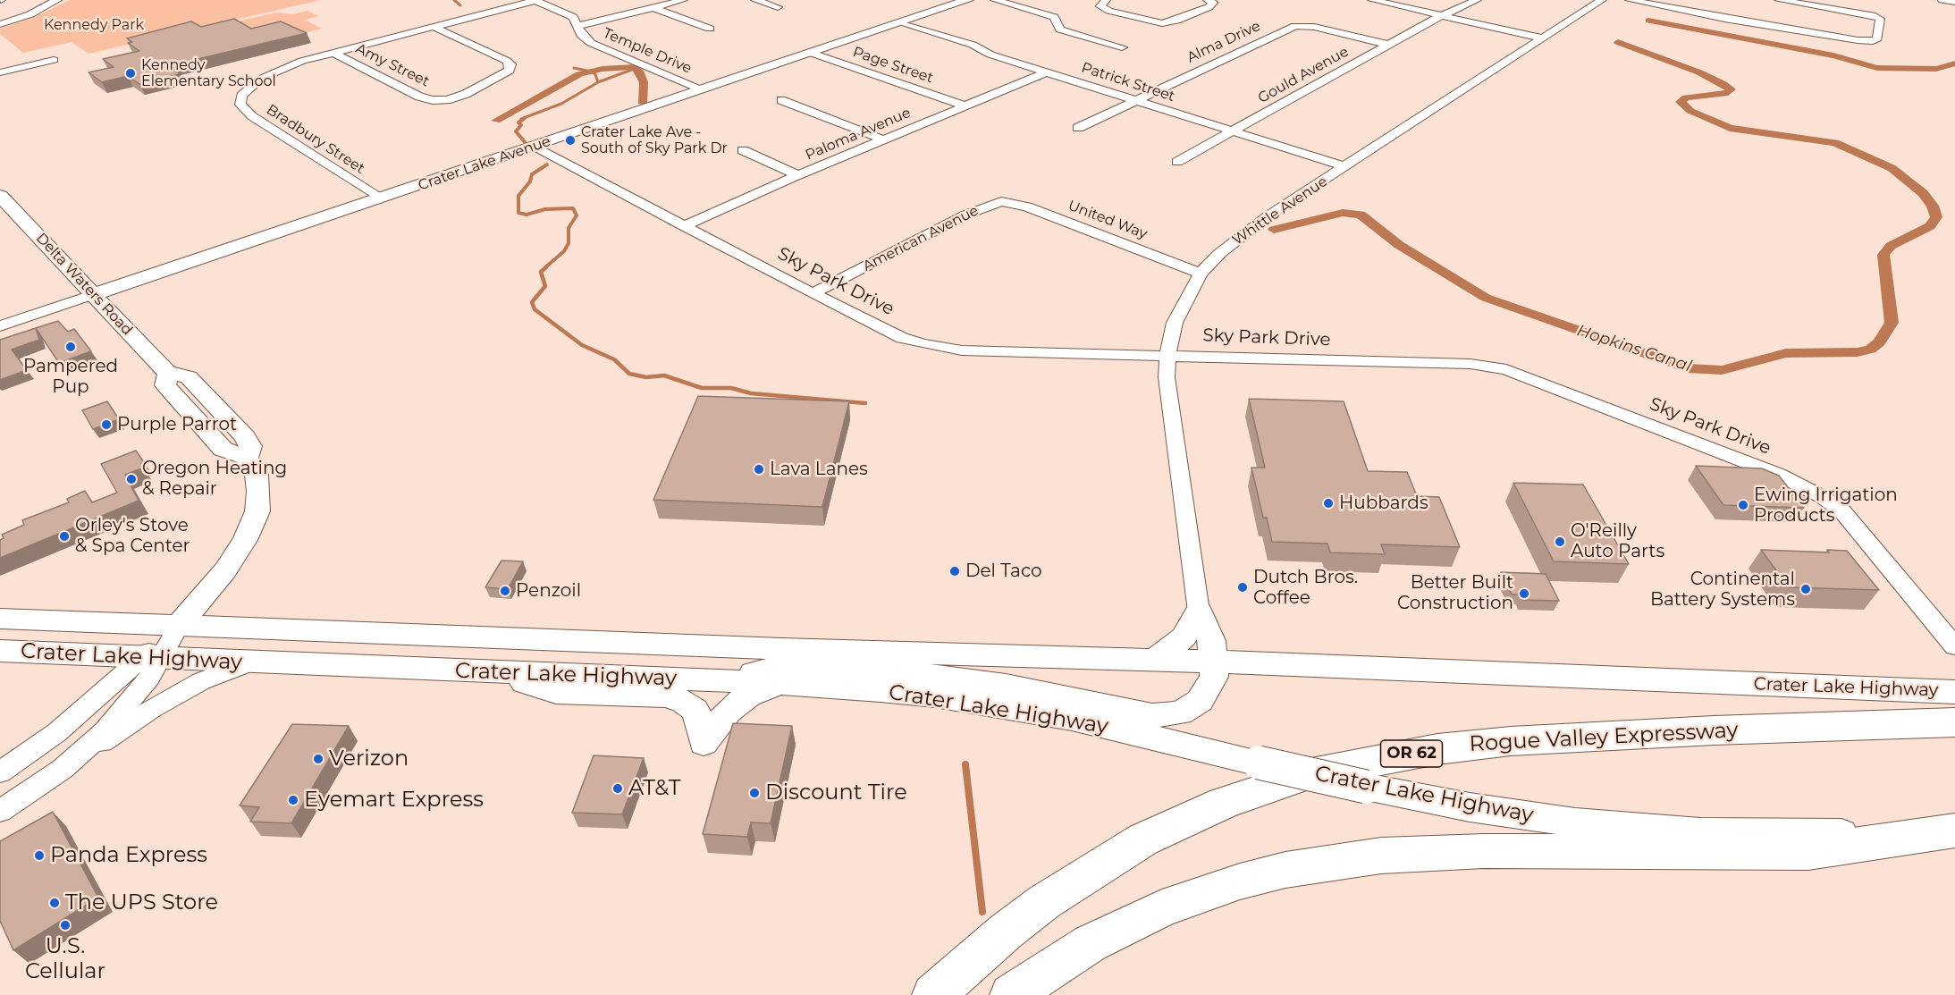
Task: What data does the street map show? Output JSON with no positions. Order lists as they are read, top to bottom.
{
  "streets": {
    "highway": ["Rogue Valley Expressway", "OR 62"],
    "main road": ["Crater Lake Avenue", "Delta Waters Road", "Crater Lake Highway"],
    "street": [
      "Alma Drive",
      "Temple Drive",
      "Amy Street",
      "Page Street",
      "Gould Avenue",
      "Patrick Street",
      "Paloma Avenue",
      "Bradbury Street",
      "Whittle Avenue",
      "United Way",
      "American Avenue",
      "Sky Park Drive"
    ]
  },
  "crossings": [
    ["Alma Drive", "Gould Avenue"],
    ["Alma Drive", "Patrick Street"],
    ["Temple Drive", "Crater Lake Avenue"],
    ["Amy Street", "Bradbury Street"],
    ["Page Street", "Paloma Avenue"],
    ["Page Street", "Crater Lake Avenue"],
    ["Gould Avenue", "Patrick Street"],
    ["Patrick Street", "Paloma Avenue"],
    ["Patrick Street", "Crater Lake Avenue"],
    ["Patrick Street", "Whittle Avenue"],
    ["Paloma Avenue", "Sky Park Drive"],
    ["Bradbury Street", "Crater Lake Avenue"],
    ["Crater Lake Avenue", "Sky Park Drive"],
    ["Crater Lake Avenue", "Delta Waters Road"],
    ["Whittle Avenue", "United Way"],
    ["Whittle Avenue", "Sky Park Drive"],
    ["United Way", "American Avenue"],
    ["American Avenue", "Sky Park Drive"],
    ["Delta Waters Road", "Crater Lake Highway"]
  ],
  "water": ["Hopkins Canal"],
  "parks": ["Kennedy Park"],
  "places": [
    "Kennedy Elementary School",
    "Crater Lake Ave - South of Sky Park Dr",
    "Pampered Pup",
    "Purple Parrot",
    "Lava Lanes",
    "Oregon Heating & Repair",
    "Hubbards",
    "Ewing Irrigation Products",
    "Orley's Stove & Spa Center",
    "O'Reilly Auto Parts",
    "Del Taco",
    "Dutch Bros. Coffee",
    "Continental Battery Systems",
    "Penzoil",
    "Better Built Construction",
    "Verizon",
    "AT&T",
    "Discount Tire",
    "Eyemart Express",
    "Panda Express",
    "The UPS Store",
    "U.S. Cellular"
  ]
}
